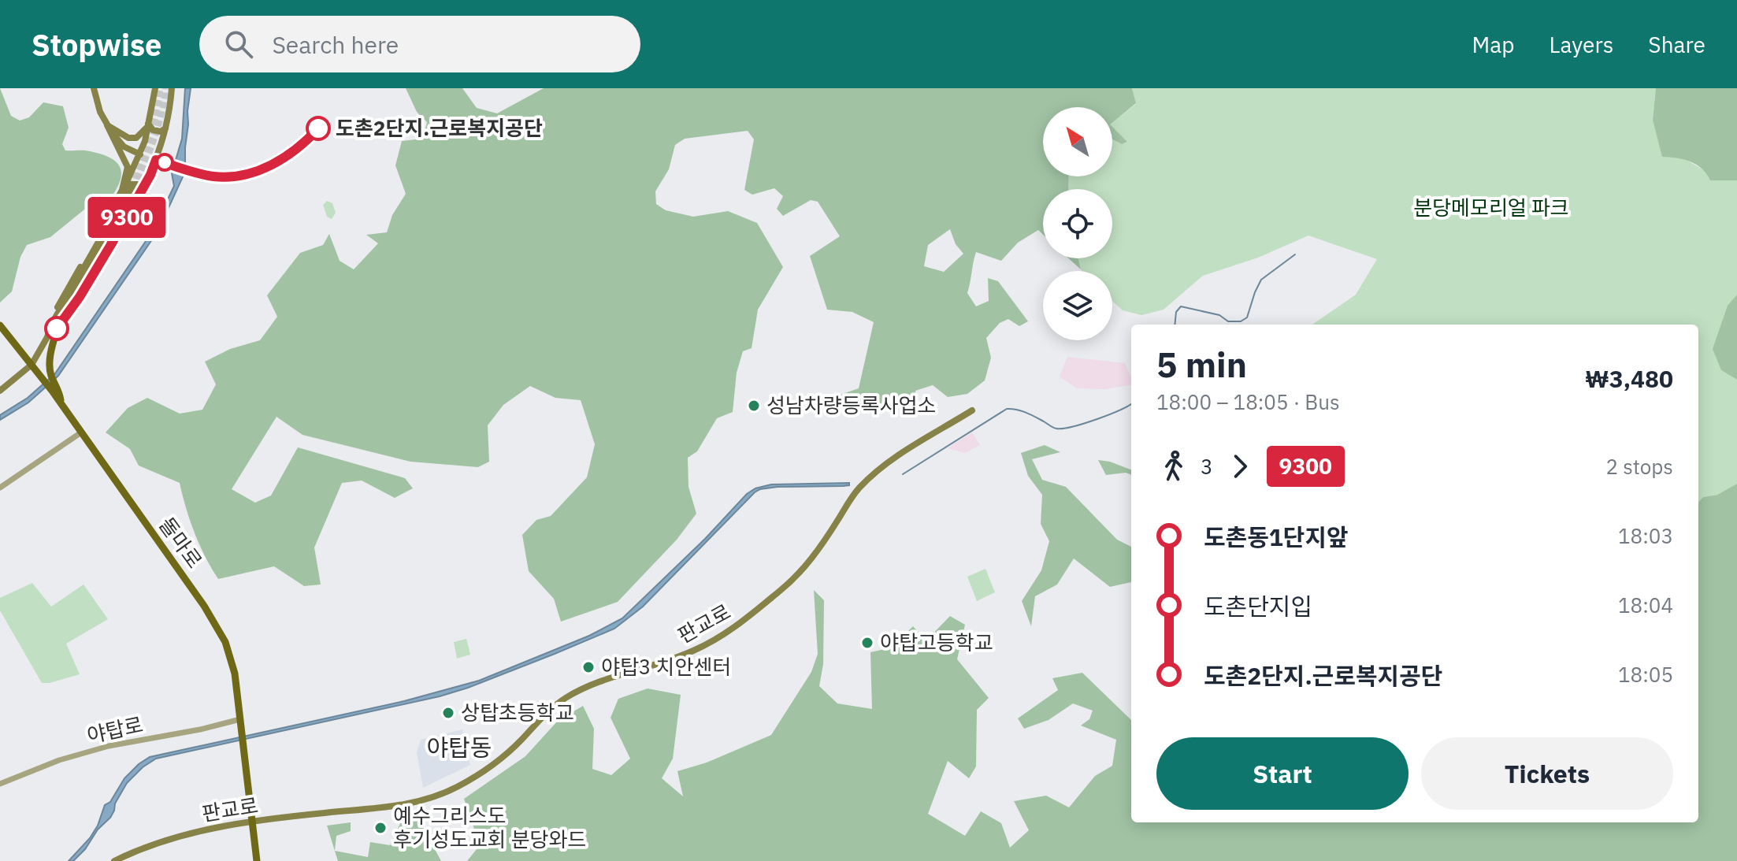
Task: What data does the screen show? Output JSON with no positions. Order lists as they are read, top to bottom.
{
  "streets": {
    "main road": ["돌마로", "판교로"],
    "street": ["야탑로"]
  },
  "crossings": [
    ["돌마로", "판교로"],
    ["돌마로", "야탑로"]
  ],
  "districts": ["야탑동"],
  "parks": ["분당메모리얼 파크"],
  "places": [
    "도촌2단지.근로복지공단",
    "성남차량등록사업소",
    "야탑고등학교",
    "야탑3 치안센터",
    "상탑초등학교",
    "예수그리스도 후기성도교회 분당와드"
  ],
  "lines": ["bus line 9300"],
  "north": "top left",
  "page": {
    "header": "Stopwise",
    "search": "Search here",
    "nav": ["Map", "Layers", "Share"],
    "on_map": "9300",
    "heading": ["5 min", "18:00 – 18:05 · Bus", "₩3,480"],
    "legs": ["3", "9300", "2 stops"],
    "list": [
      {
        "name": "도촌동1단지앞",
        "value": "18:03"
      },
      {
        "name": "도촌단지입",
        "value": "18:04"
      },
      {
        "name": "도촌2단지.근로복지공단",
        "value": "18:05"
      }
    ],
    "buttons": ["Start", "Tickets"]
  }
}
